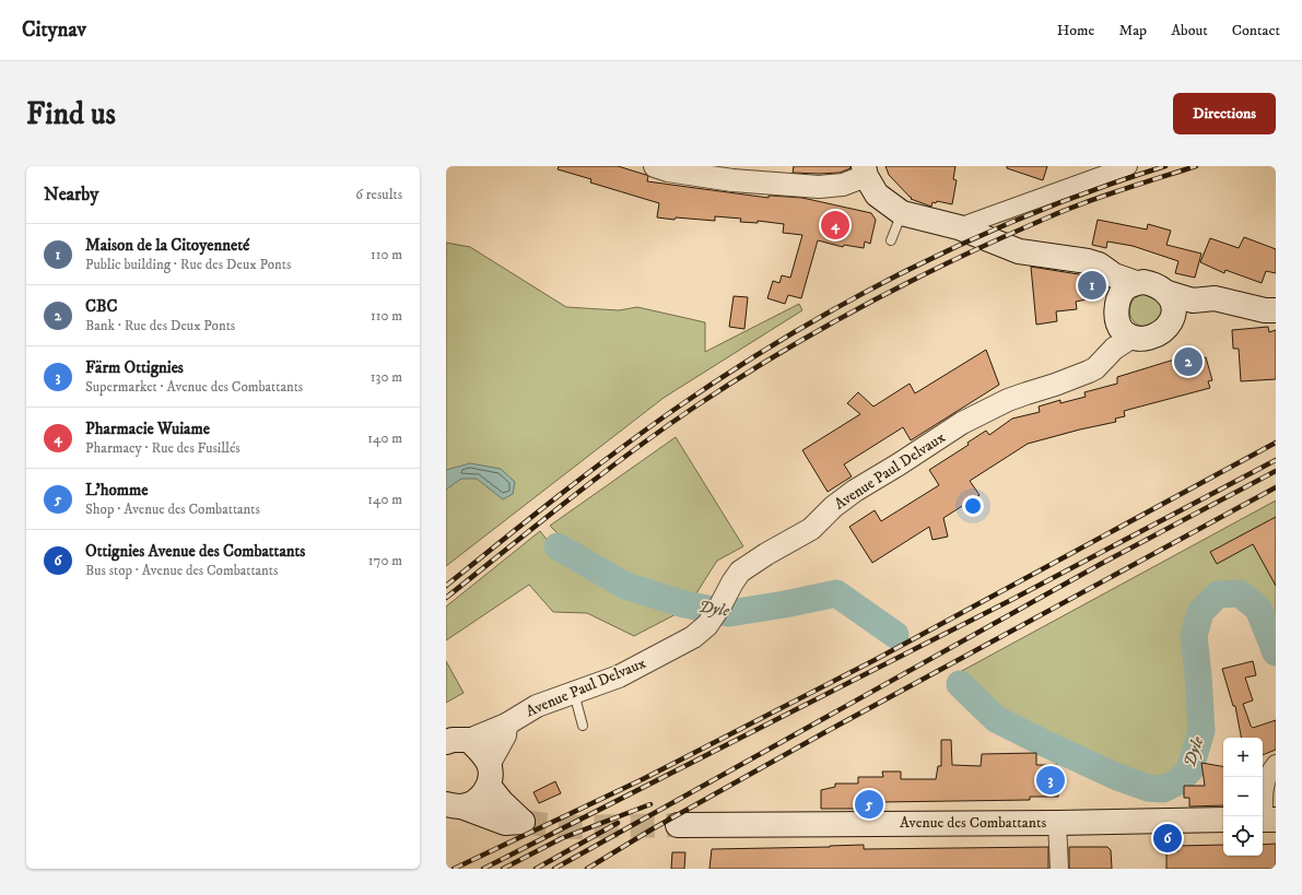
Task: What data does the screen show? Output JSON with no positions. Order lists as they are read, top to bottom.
{
  "streets": {
    "main road": ["Avenue des Combattants"],
    "street": ["Avenue Paul Delvaux"]
  },
  "water": ["Dyle"],
  "page": {
    "header": "Citynav",
    "nav": [
      "Home",
      "Map",
      "About",
      "Contact"
    ],
    "buttons": "Directions",
    "title": "Find us",
    "heading": ["Nearby", "6 results"],
    "pins": [
      "4",
      "1",
      "2",
      "3",
      "5",
      "6"
    ],
    "list": [
      {
        "mark": "1",
        "name": "Maison de la Citoyenneté",
        "note": "Public building · Rue des Deux Ponts",
        "value": "110 m"
      },
      {
        "mark": "2",
        "name": "CBC",
        "note": "Bank · Rue des Deux Ponts",
        "value": "110 m"
      },
      {
        "mark": "3",
        "name": "Färm Ottignies",
        "note": "Supermarket · Avenue des Combattants",
        "value": "130 m"
      },
      {
        "mark": "4",
        "name": "Pharmacie Wuiame",
        "note": "Pharmacy · Rue des Fusillés",
        "value": "140 m"
      },
      {
        "mark": "5",
        "name": "L'homme",
        "note": "Shop · Avenue des Combattants",
        "value": "140 m"
      },
      {
        "mark": "6",
        "name": "Ottignies Avenue des Combattants",
        "note": "Bus stop · Avenue des Combattants",
        "value": "170 m"
      }
    ],
    "map_buttons": ["+", "−"]
  }
}
